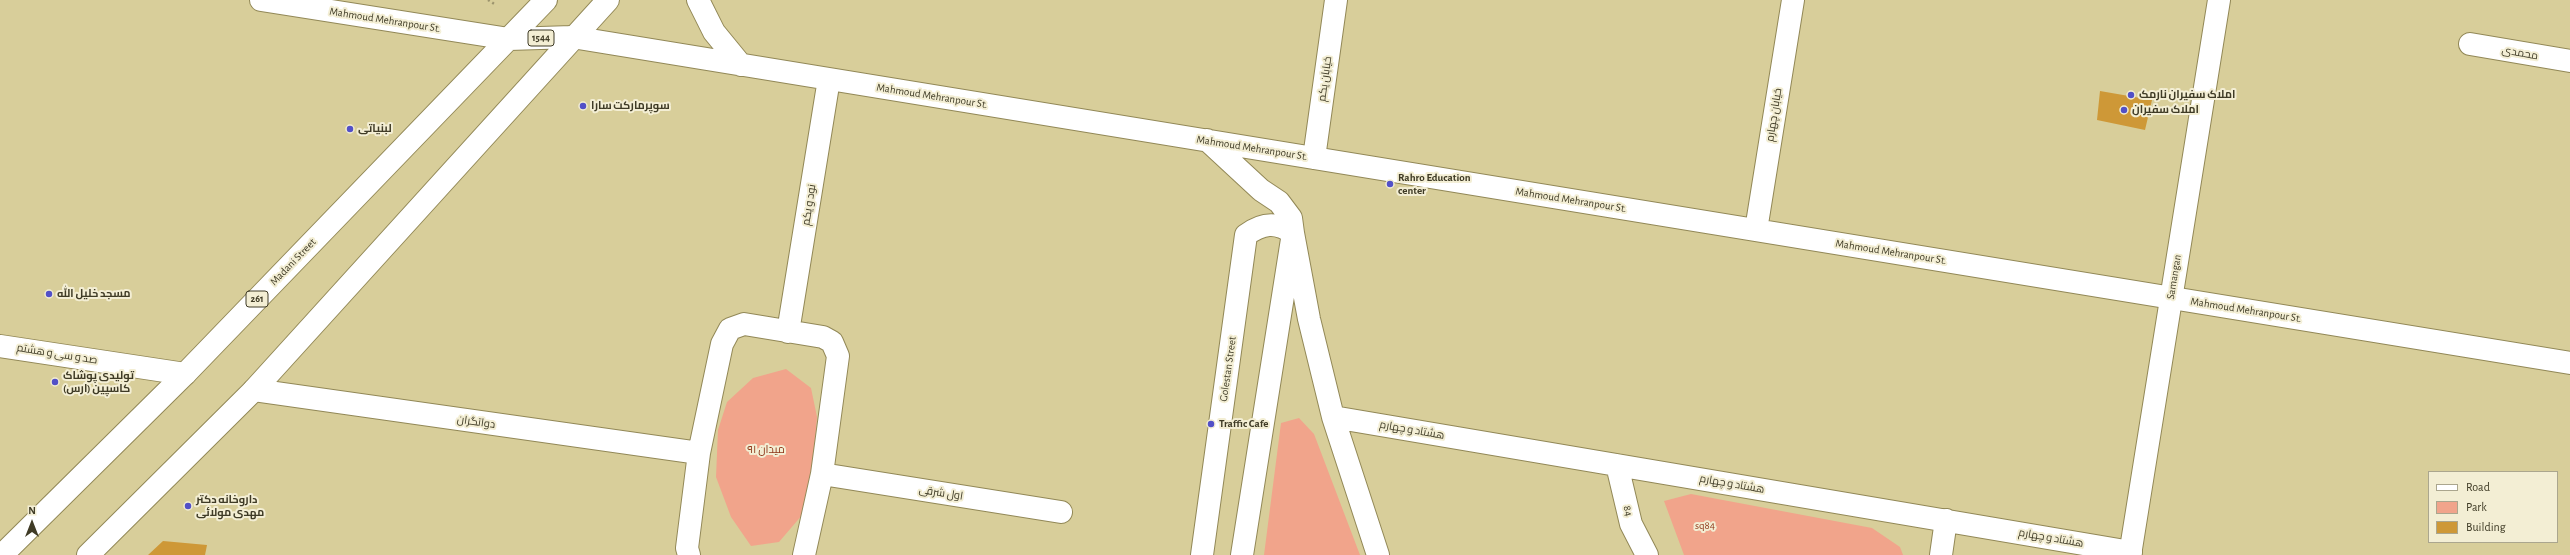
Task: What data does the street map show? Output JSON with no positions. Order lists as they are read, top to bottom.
{
  "streets": {
    "street": [
      "Mahmoud Mehranpour St.",
      "1544",
      "محمدی",
      "خیابان یکم",
      "خیابان چهارم",
      "نود و یکم",
      "Madani Street",
      "Samangan",
      "261",
      "صد و سی و هشتم",
      "Golestan Street",
      "دواتگران",
      "هشتاد و چهارم",
      "اول شرقی",
      "84"
    ]
  },
  "crossings": [
    ["Mahmoud Mehranpour St.", "1544"],
    ["Mahmoud Mehranpour St.", "خیابان یکم"],
    ["Mahmoud Mehranpour St.", "خیابان چهارم"],
    ["Mahmoud Mehranpour St.", "نود و یکم"],
    ["Mahmoud Mehranpour St.", "Madani Street"],
    ["Mahmoud Mehranpour St.", "Samangan"],
    ["1544", "Madani Street"],
    ["Madani Street", "صد و سی و هشتم"],
    ["Samangan", "هشتاد و چهارم"],
    ["هشتاد و چهارم", "84"]
  ],
  "parks": ["میدان ۹۱", "sq84"],
  "places": [
    "املاک سفیران نارمک",
    "سوپرمارکت سارا",
    "املاک سفیران",
    "لبنیاتی",
    "Rahro Education center",
    "مسجد خلیل الله",
    "تولیدی پوشاک کاسپین (ارس)",
    "Traffic Cafe",
    "داروخانه دکتر مهدی مولائی"
  ],
  "legend": ["Road", "Park", "Building"],
  "north": "top"
}
